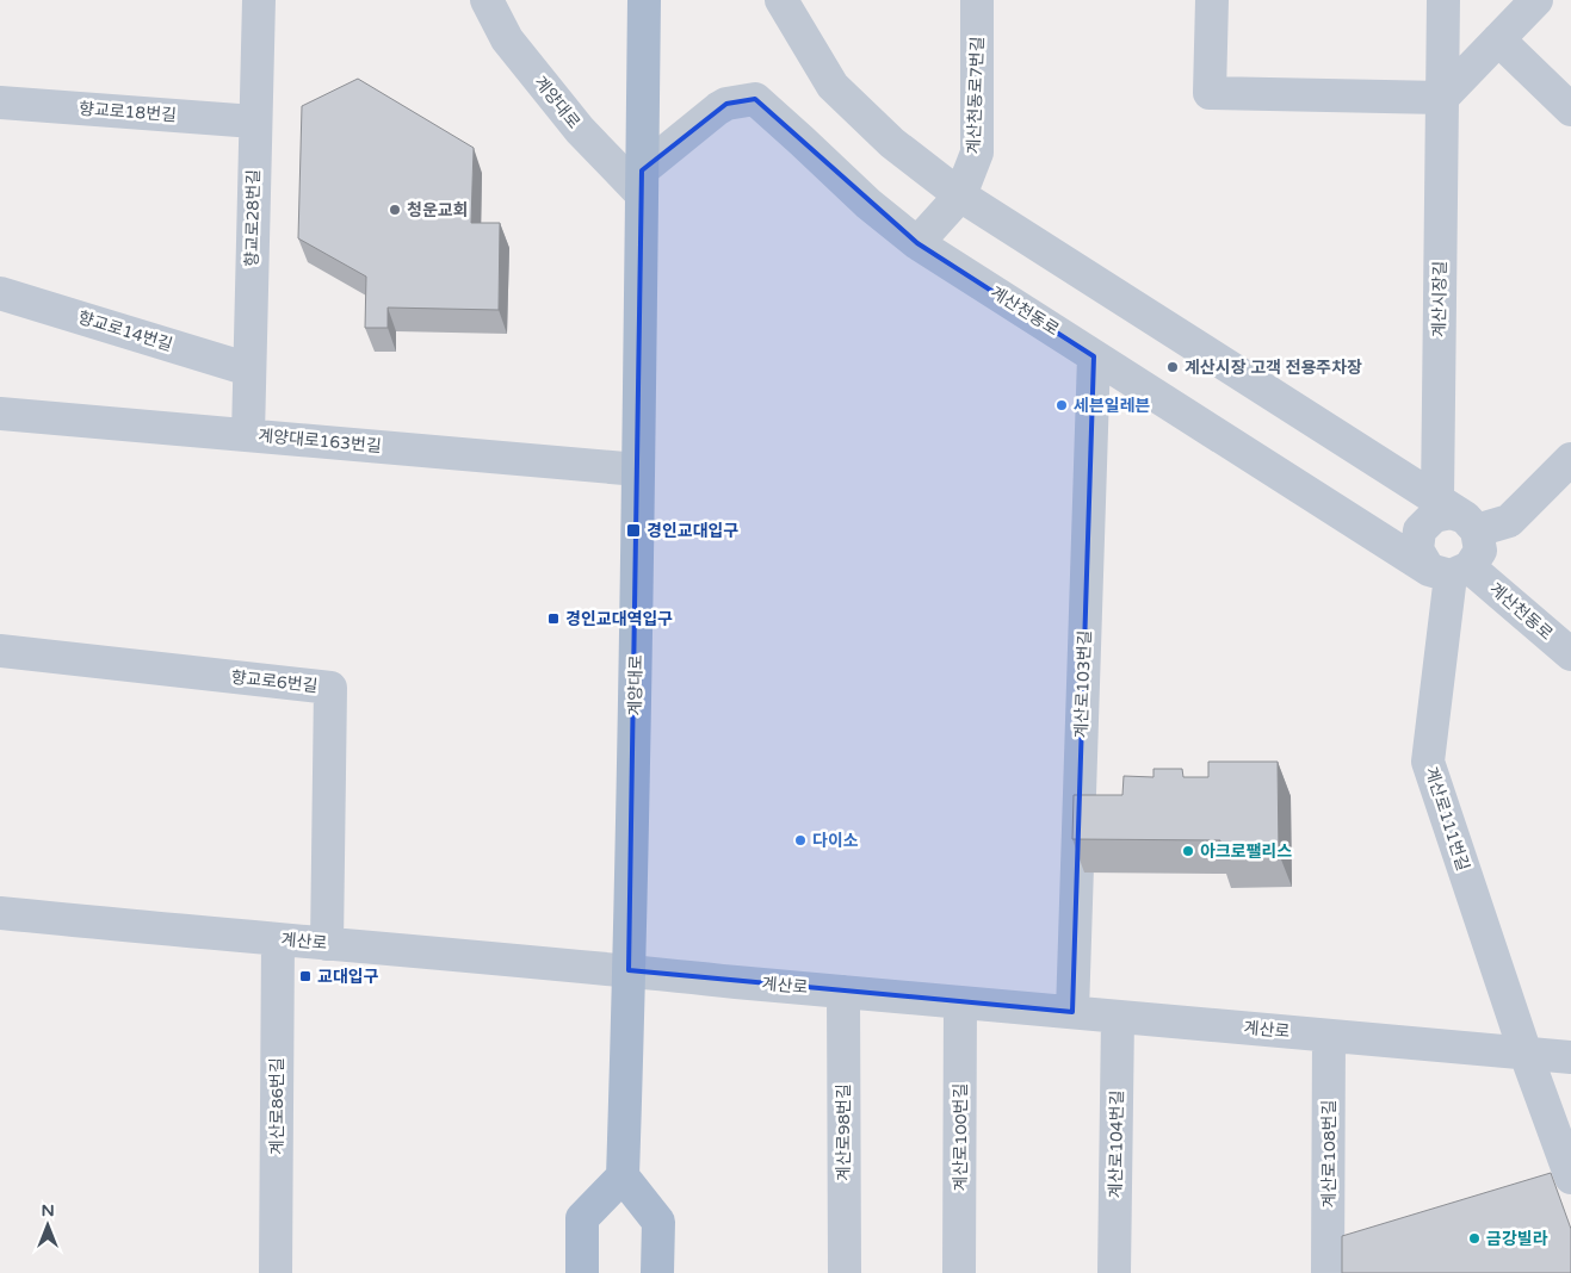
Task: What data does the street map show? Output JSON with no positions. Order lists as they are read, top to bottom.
{
  "streets": {
    "main road": ["계양대로"],
    "street": [
      "계산천동로7번길",
      "향교로18번길",
      "향교로28번길",
      "계산시장길",
      "계산천동로",
      "향교로14번길",
      "계양대로163번길",
      "향교로6번길",
      "계산로103번길",
      "계산로111번길",
      "계산로",
      "계산로86번길",
      "계산로98번길",
      "계산로100번길",
      "계산로104번길",
      "계산로108번길"
    ]
  },
  "crossings": [
    ["계산천동로7번길", "계산천동로"],
    ["계양대로", "계산천동로"],
    ["계양대로", "계양대로163번길"],
    ["계양대로", "계산로"],
    ["향교로18번길", "향교로28번길"],
    ["향교로28번길", "향교로14번길"],
    ["향교로28번길", "계양대로163번길"],
    ["계산천동로", "계산로103번길"],
    ["계산천동로", "계산로111번길"],
    ["향교로6번길", "계산로"],
    ["계산로103번길", "계산로"],
    ["계산로111번길", "계산로"],
    ["계산로", "계산로86번길"],
    ["계산로", "계산로98번길"],
    ["계산로", "계산로100번길"],
    ["계산로", "계산로104번길"],
    ["계산로", "계산로108번길"]
  ],
  "places": {
    "other": [
      "청운교회",
      "계산시장 고객 전용주차장",
      "세븐일레븐",
      "다이소",
      "아크로팰리스",
      "금강빌라"
    ],
    "transit": ["경인교대입구", "경인교대역입구", "교대입구"]
  },
  "north": "top"
}
